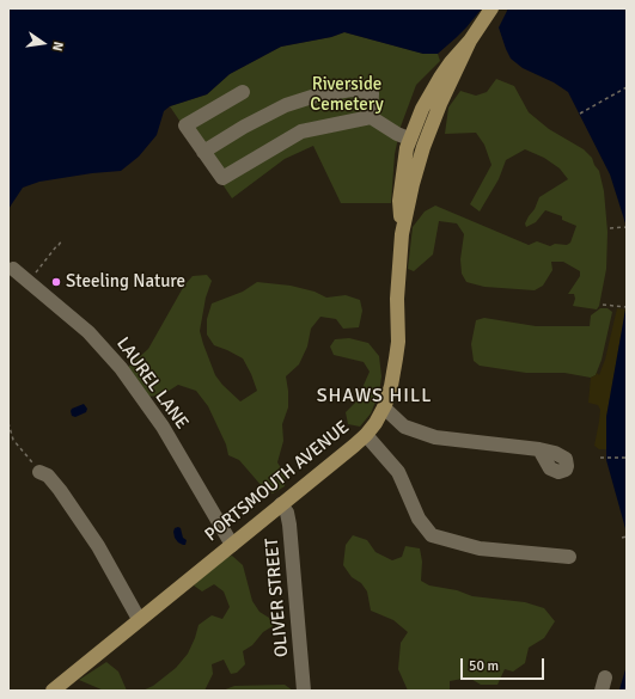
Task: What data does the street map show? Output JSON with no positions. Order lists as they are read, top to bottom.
{
  "streets": {
    "main road": ["PORTSMOUTH AVENUE"],
    "street": ["LAUREL LANE", "OLIVER STREET"]
  },
  "crossings": [
    ["LAUREL LANE", "PORTSMOUTH AVENUE"],
    ["PORTSMOUTH AVENUE", "OLIVER STREET"]
  ],
  "districts": ["SHAWS HILL"],
  "parks": ["Riverside Cemetery"],
  "places": ["Steeling Nature"],
  "scale_bar": "50 m",
  "north": "right"
}
